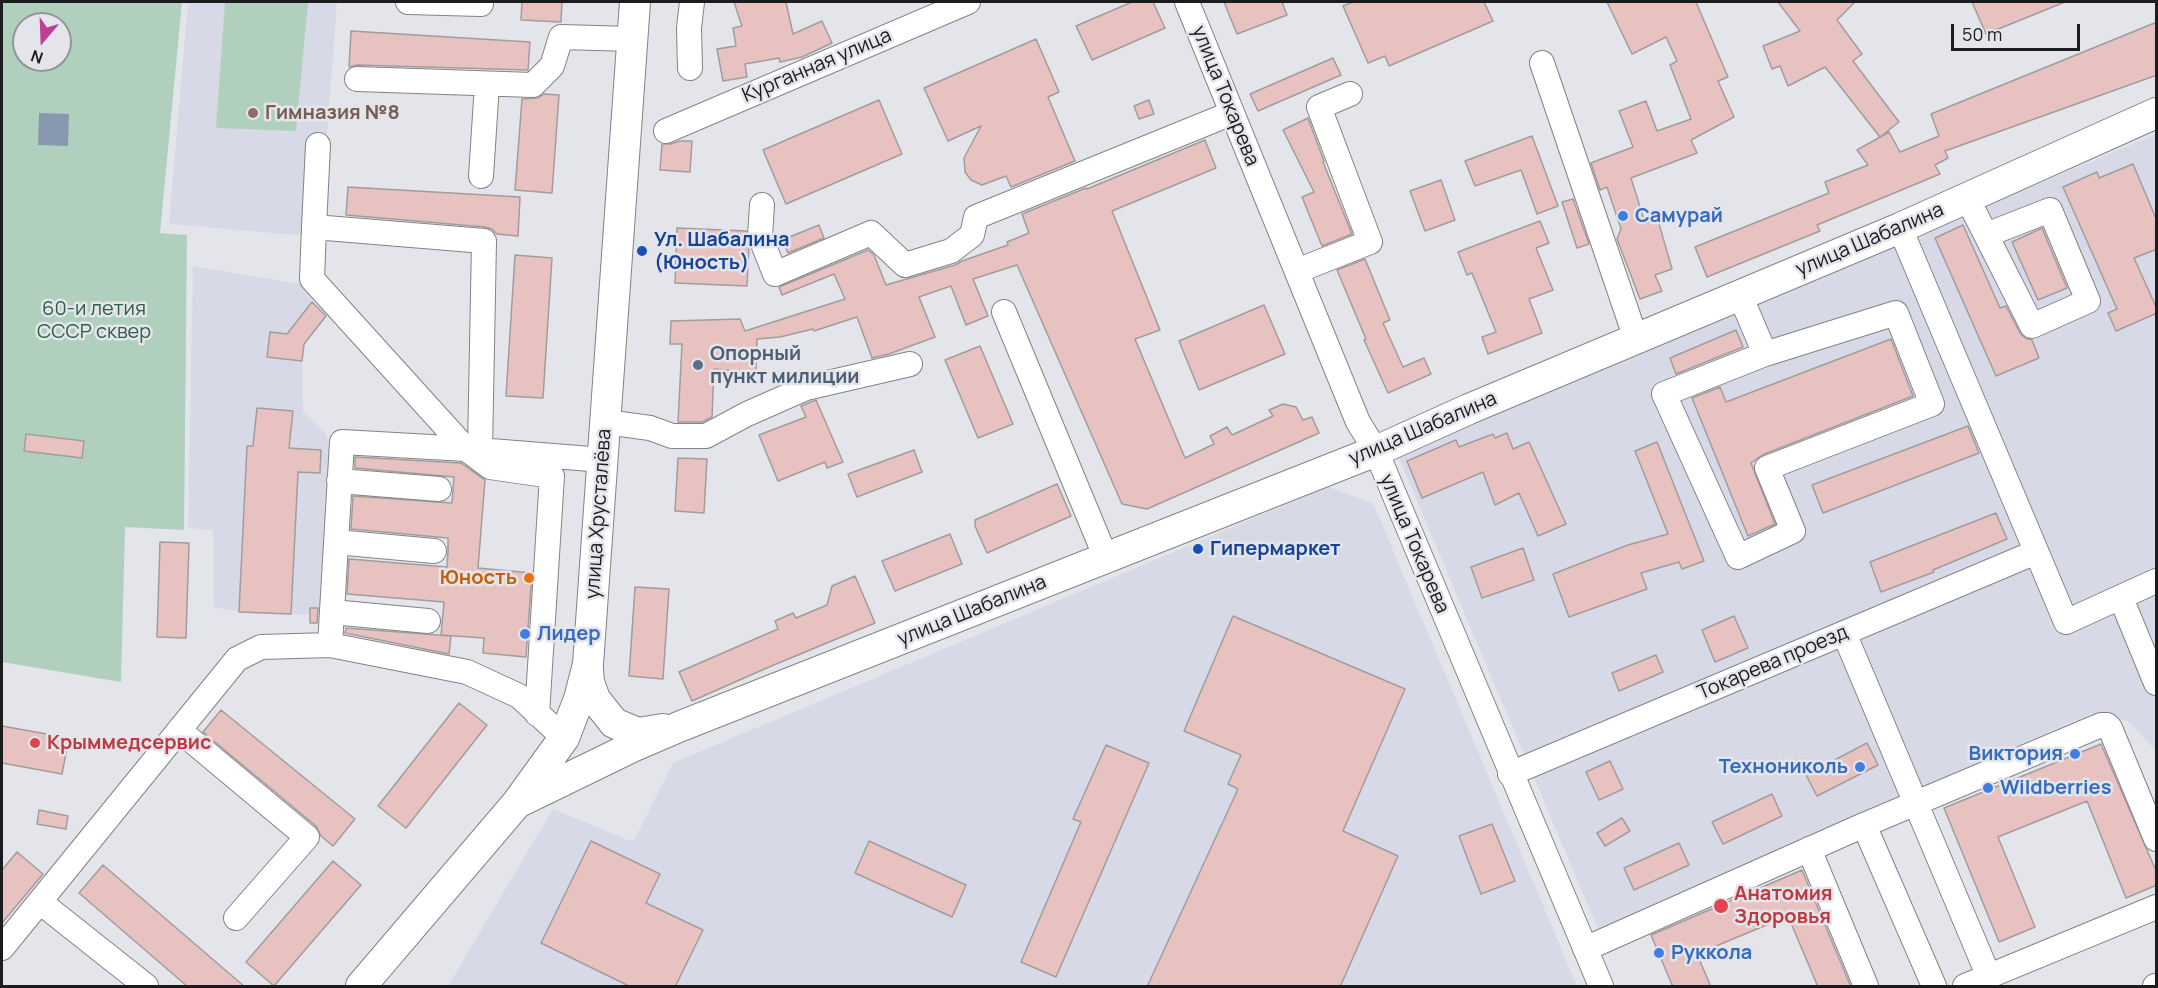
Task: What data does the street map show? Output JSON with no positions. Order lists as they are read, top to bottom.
{
  "streets": {
    "main road": ["улица Шабалина", "улица Хрусталёва"],
    "street": ["Курганная улица", "улица Токарева", "Токарева проезд"]
  },
  "crossings": [
    ["улица Токарева", "улица Шабалина"],
    ["улица Токарева", "Токарева проезд"],
    ["улица Шабалина", "улица Хрусталёва"]
  ],
  "parks": ["60-и летия СССР сквер"],
  "places": [
    "Гимназия №8",
    "Самурай",
    "Ул. Шабалина (Юность)",
    "Опорный пункт милиции",
    "Гипермаркет",
    "Юность",
    "Лидер",
    "Крыммедсервис",
    "Виктория",
    "Технониколь",
    "Wildberries",
    "Анатомия Здоровья",
    "Руккола"
  ],
  "scale_bar": "50 m",
  "north": "bottom"
}
